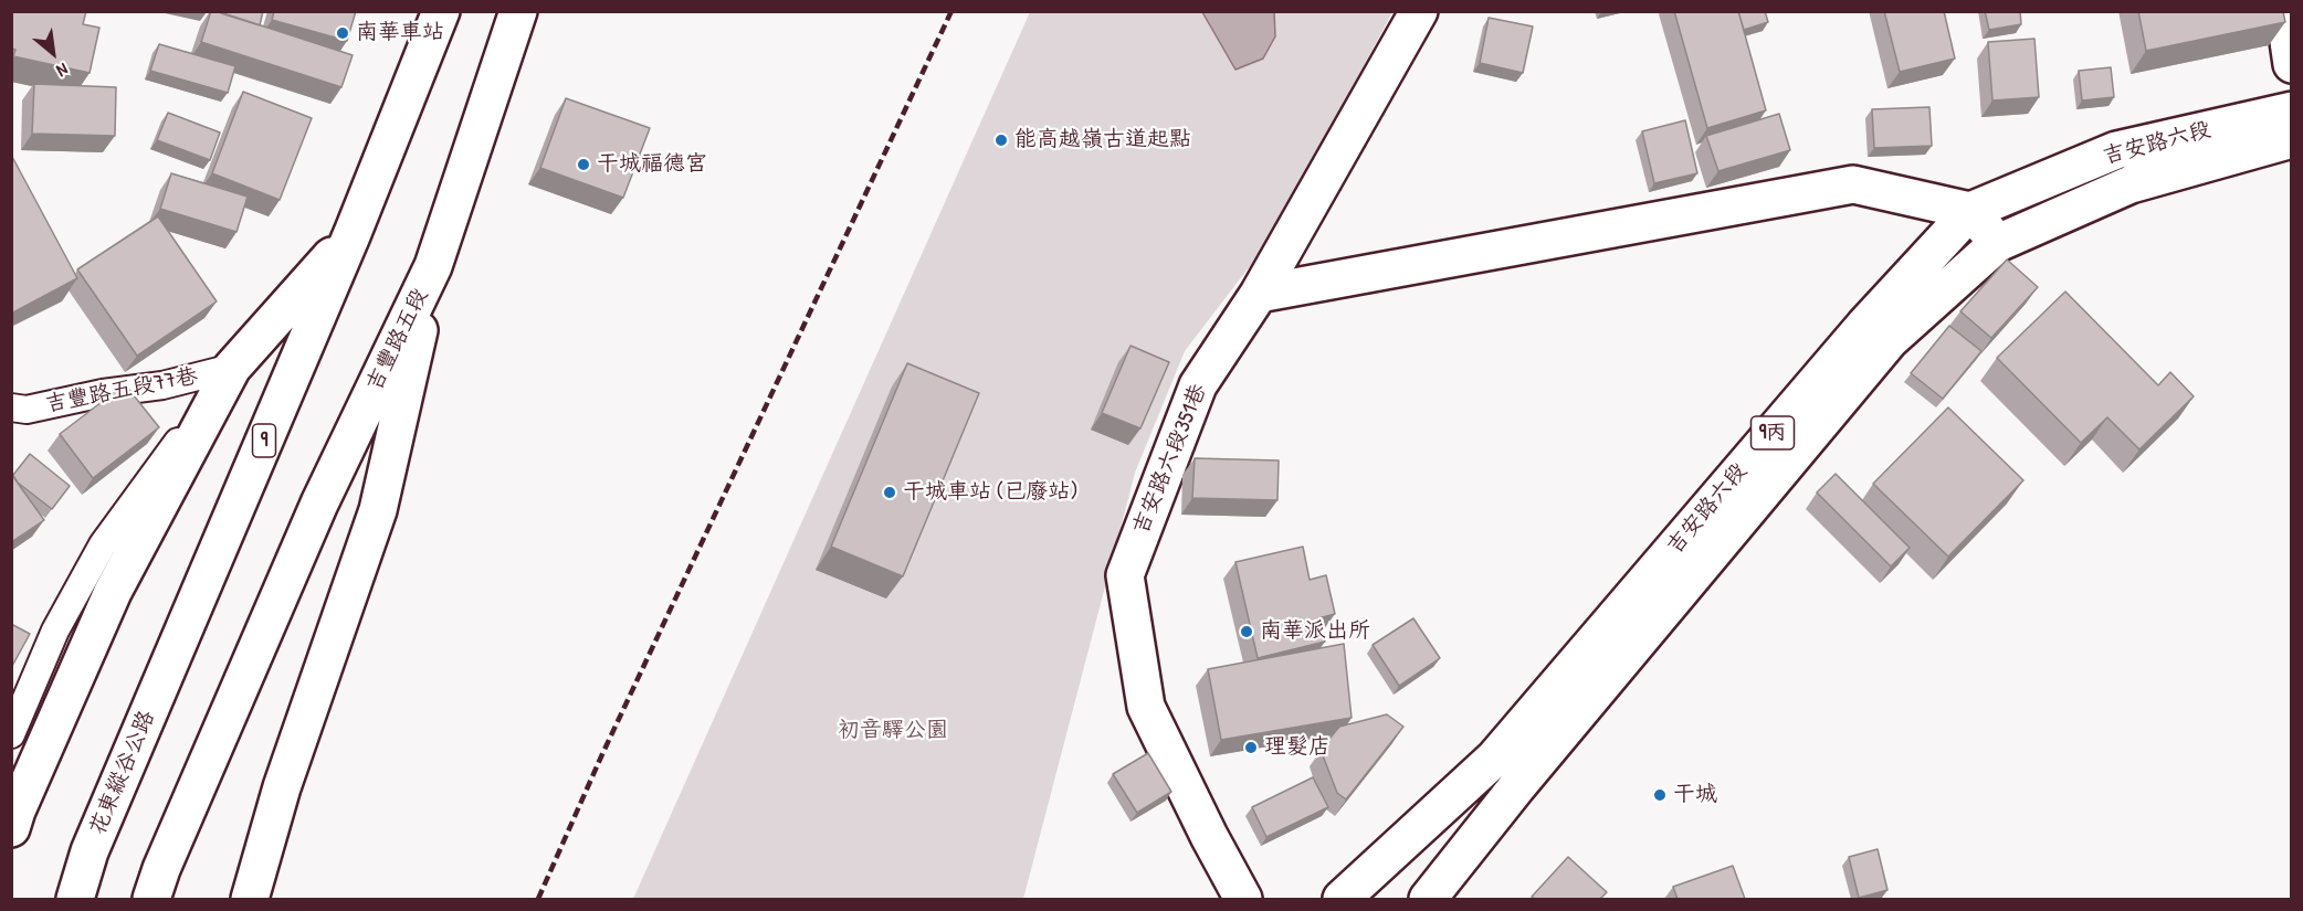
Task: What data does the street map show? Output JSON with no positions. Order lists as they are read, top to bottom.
{
  "streets": {
    "main road": [
      "吉安路六段",
      "吉豐路五段",
      "9丙",
      "9",
      "吉安路六段351巷",
      "花東縱谷公路"
    ],
    "lane": ["吉豐路五段77巷"]
  },
  "crossings": [
    ["9", "花東縱谷公路"]
  ],
  "parks": ["初音驛公園"],
  "places": [
    "南華車站",
    "能高越嶺古道起點",
    "干城福德宮",
    "干城車站 (已廢站)",
    "南華派出所",
    "理髮店",
    "干城"
  ],
  "north": "bottom right"
}
